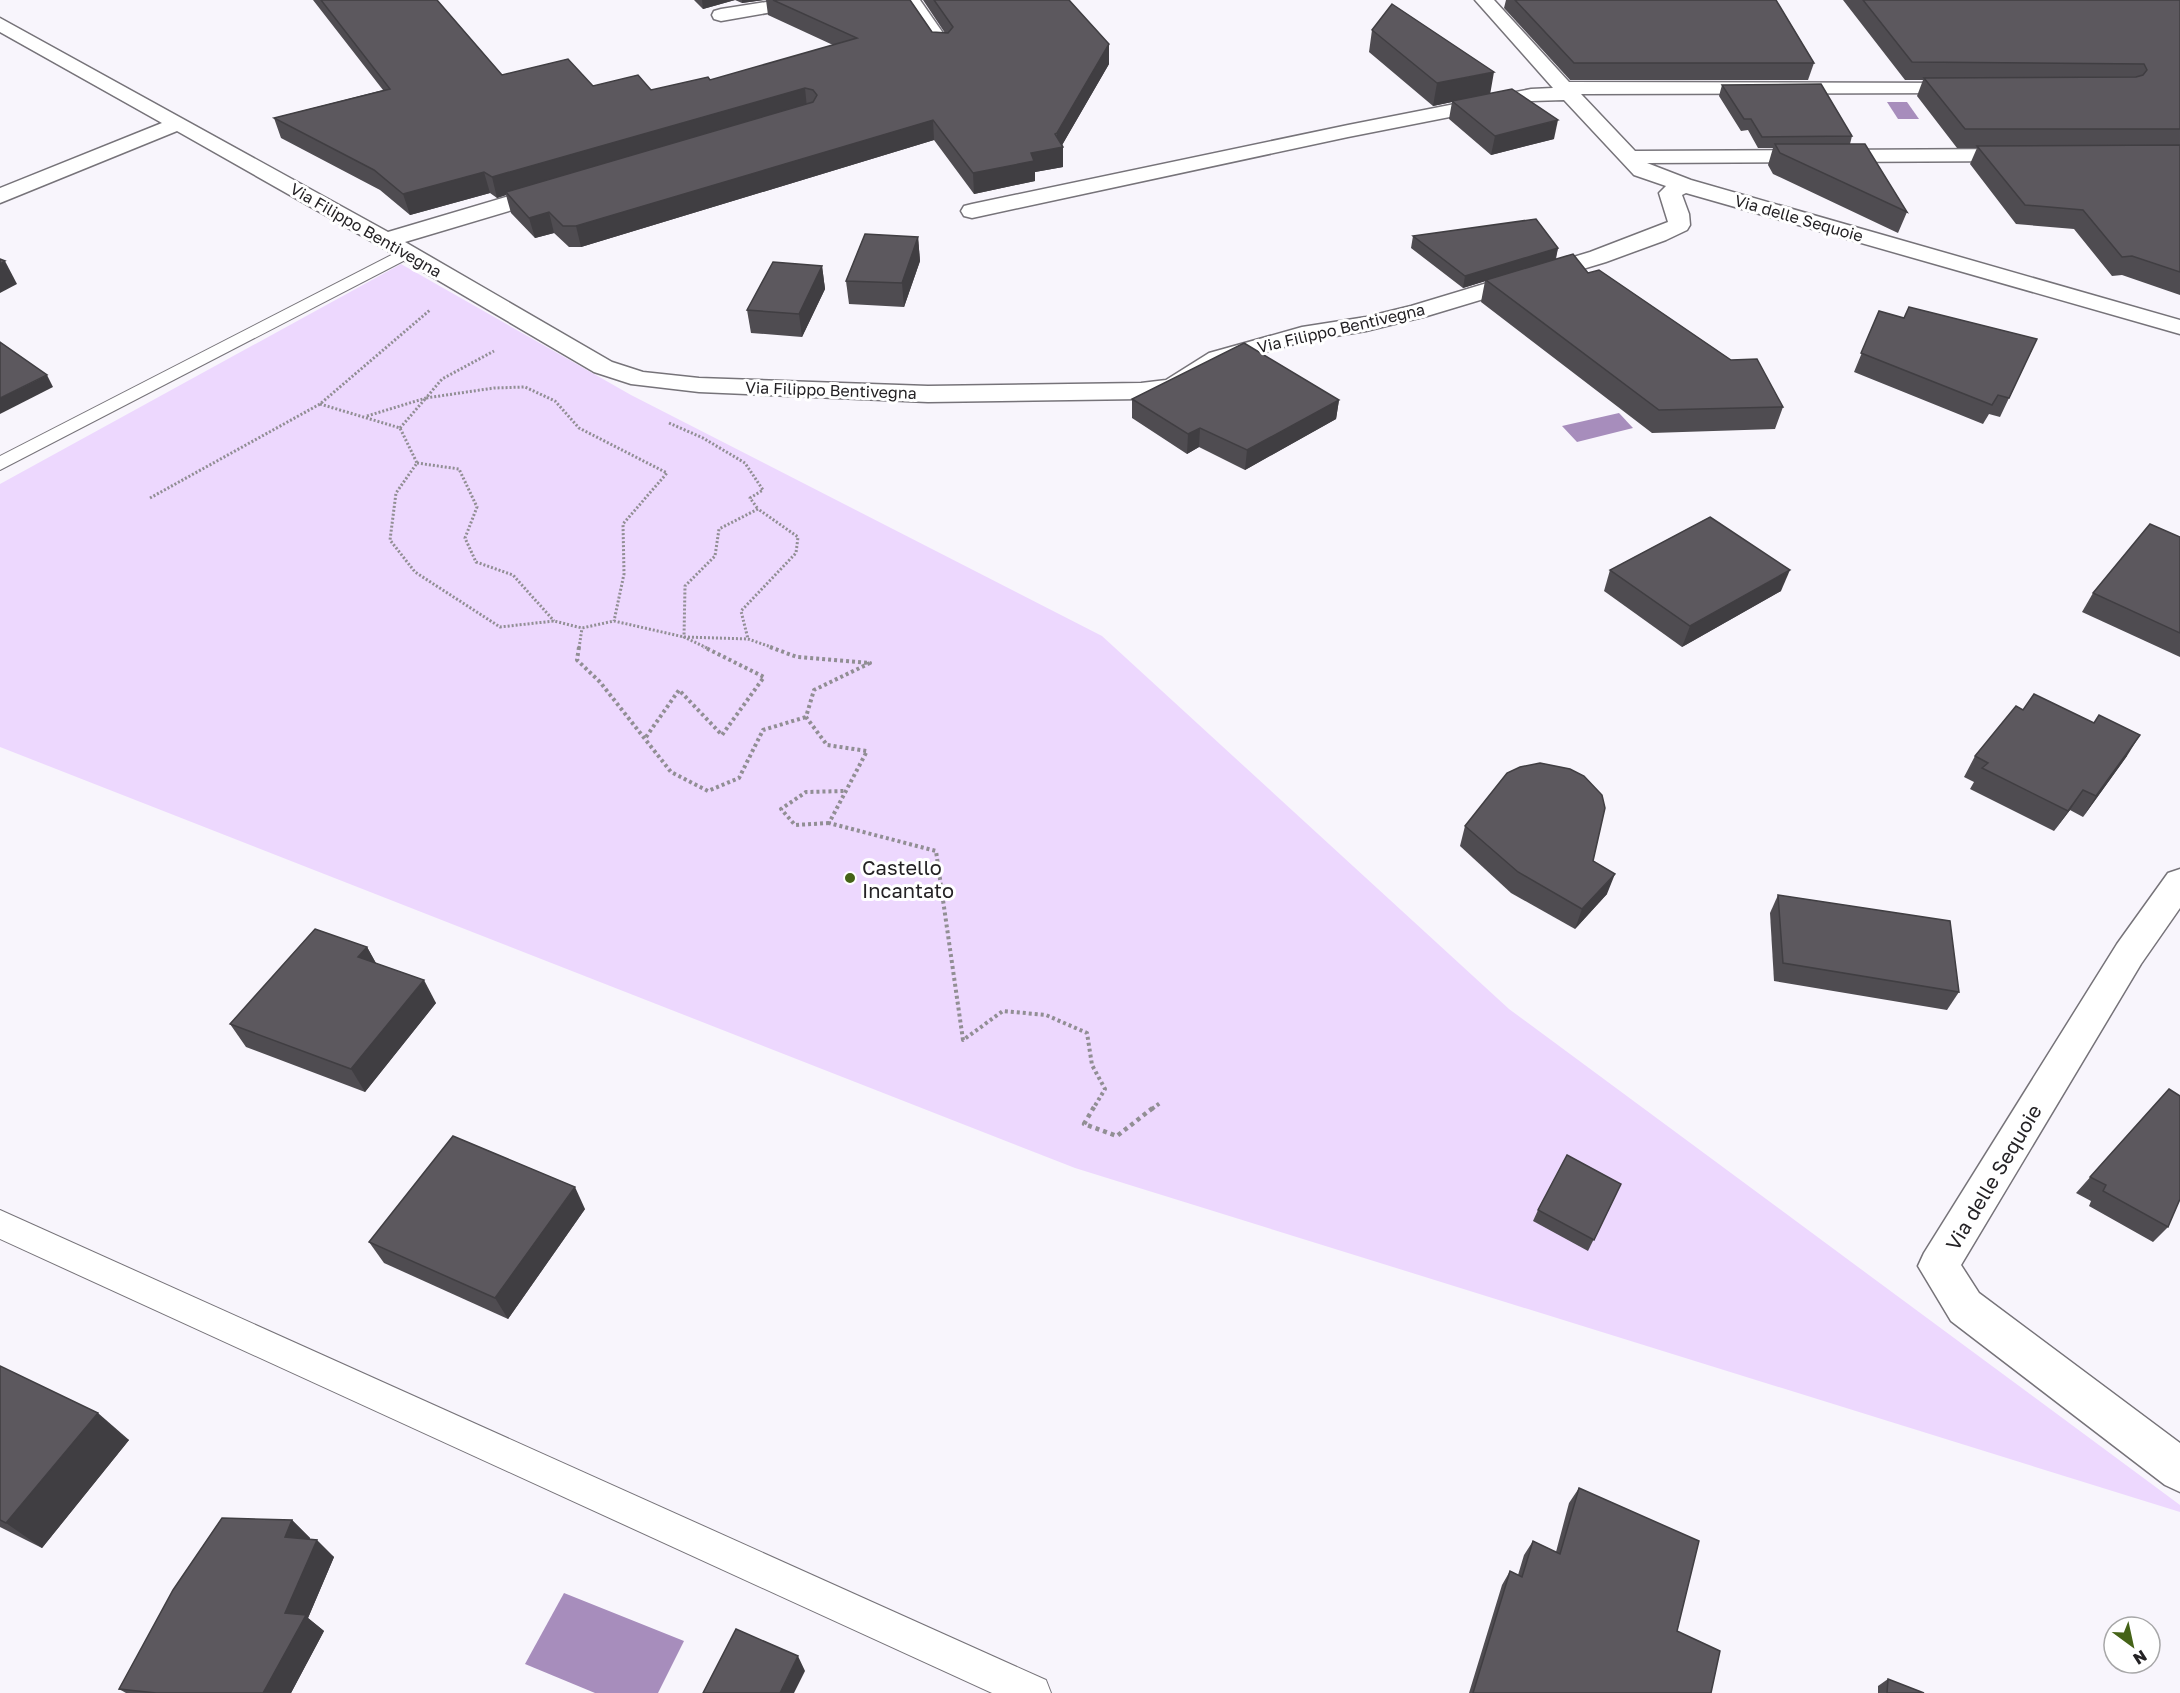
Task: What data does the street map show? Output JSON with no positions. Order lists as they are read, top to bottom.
{
  "streets": {
    "street": ["Via delle Sequoie", "Via Filippo Bentivegna"]
  },
  "crossings": [
    ["Via delle Sequoie", "Via Filippo Bentivegna"]
  ],
  "places": ["Castello Incantato"],
  "north": "bottom right"
}
